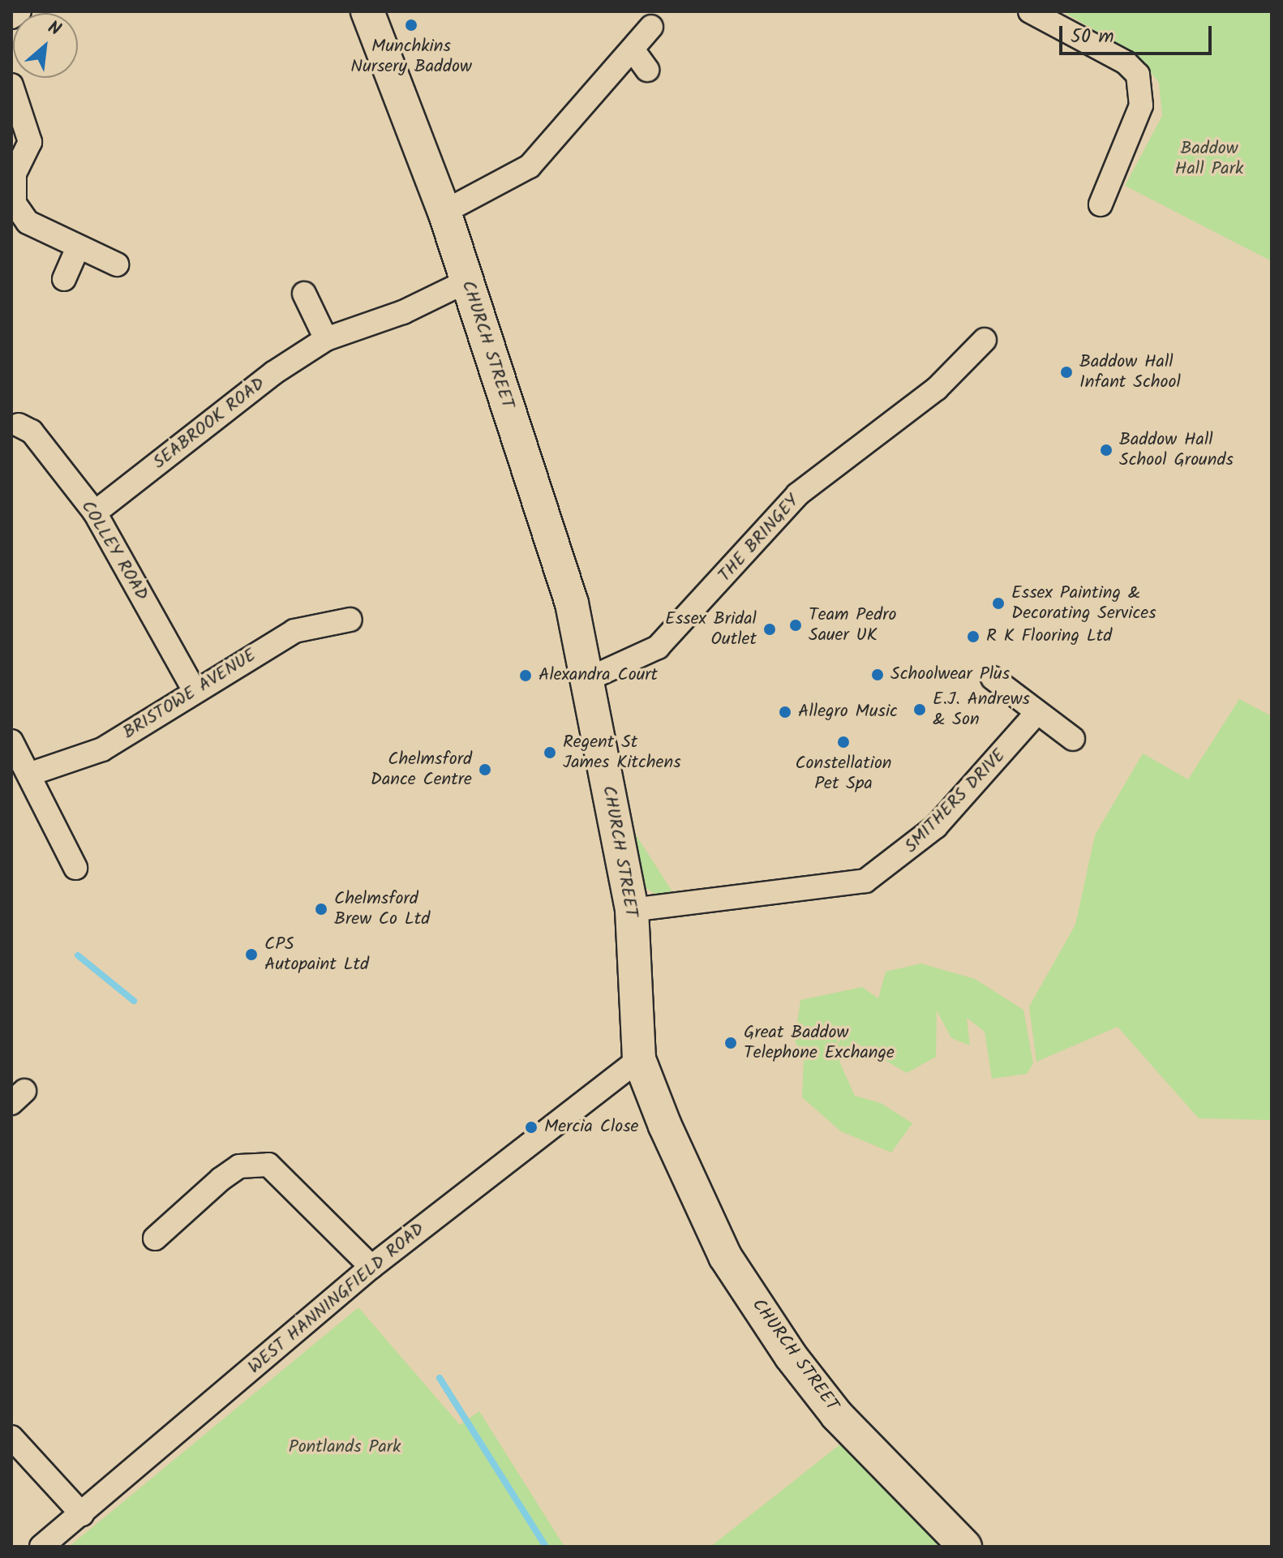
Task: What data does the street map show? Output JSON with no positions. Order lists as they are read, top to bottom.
{
  "streets": {
    "street": [
      "CHURCH STREET",
      "SEABROOK ROAD",
      "THE BRINGEY",
      "COLLEY ROAD",
      "BRISTOWE AVENUE",
      "SMITHERS DRIVE",
      "WEST HANNINGFIELD ROAD"
    ]
  },
  "crossings": [
    ["CHURCH STREET", "SEABROOK ROAD"],
    ["CHURCH STREET", "THE BRINGEY"],
    ["CHURCH STREET", "SMITHERS DRIVE"],
    ["CHURCH STREET", "WEST HANNINGFIELD ROAD"],
    ["SEABROOK ROAD", "COLLEY ROAD"],
    ["COLLEY ROAD", "BRISTOWE AVENUE"]
  ],
  "parks": ["Baddow Hall Park", "Pontlands Park"],
  "places": [
    "Munchkins Nursery Baddow",
    "Baddow Hall Infant School",
    "Baddow Hall School Grounds",
    "Essex Painting & Decorating Services",
    "Team Pedro Sauer UK",
    "Essex Bridal Outlet",
    "R K Flooring Ltd",
    "Schoolwear Plus",
    "Alexandra Court",
    "E.J. Andrews & Son",
    "Allegro Music",
    "Constellation Pet Spa",
    "Regent St James Kitchens",
    "Chelmsford Dance Centre",
    "Chelmsford Brew Co Ltd",
    "CPS Autopaint Ltd",
    "Great Baddow Telephone Exchange",
    "Mercia Close"
  ],
  "scale_bar": "50 m",
  "north": "top right"
}
